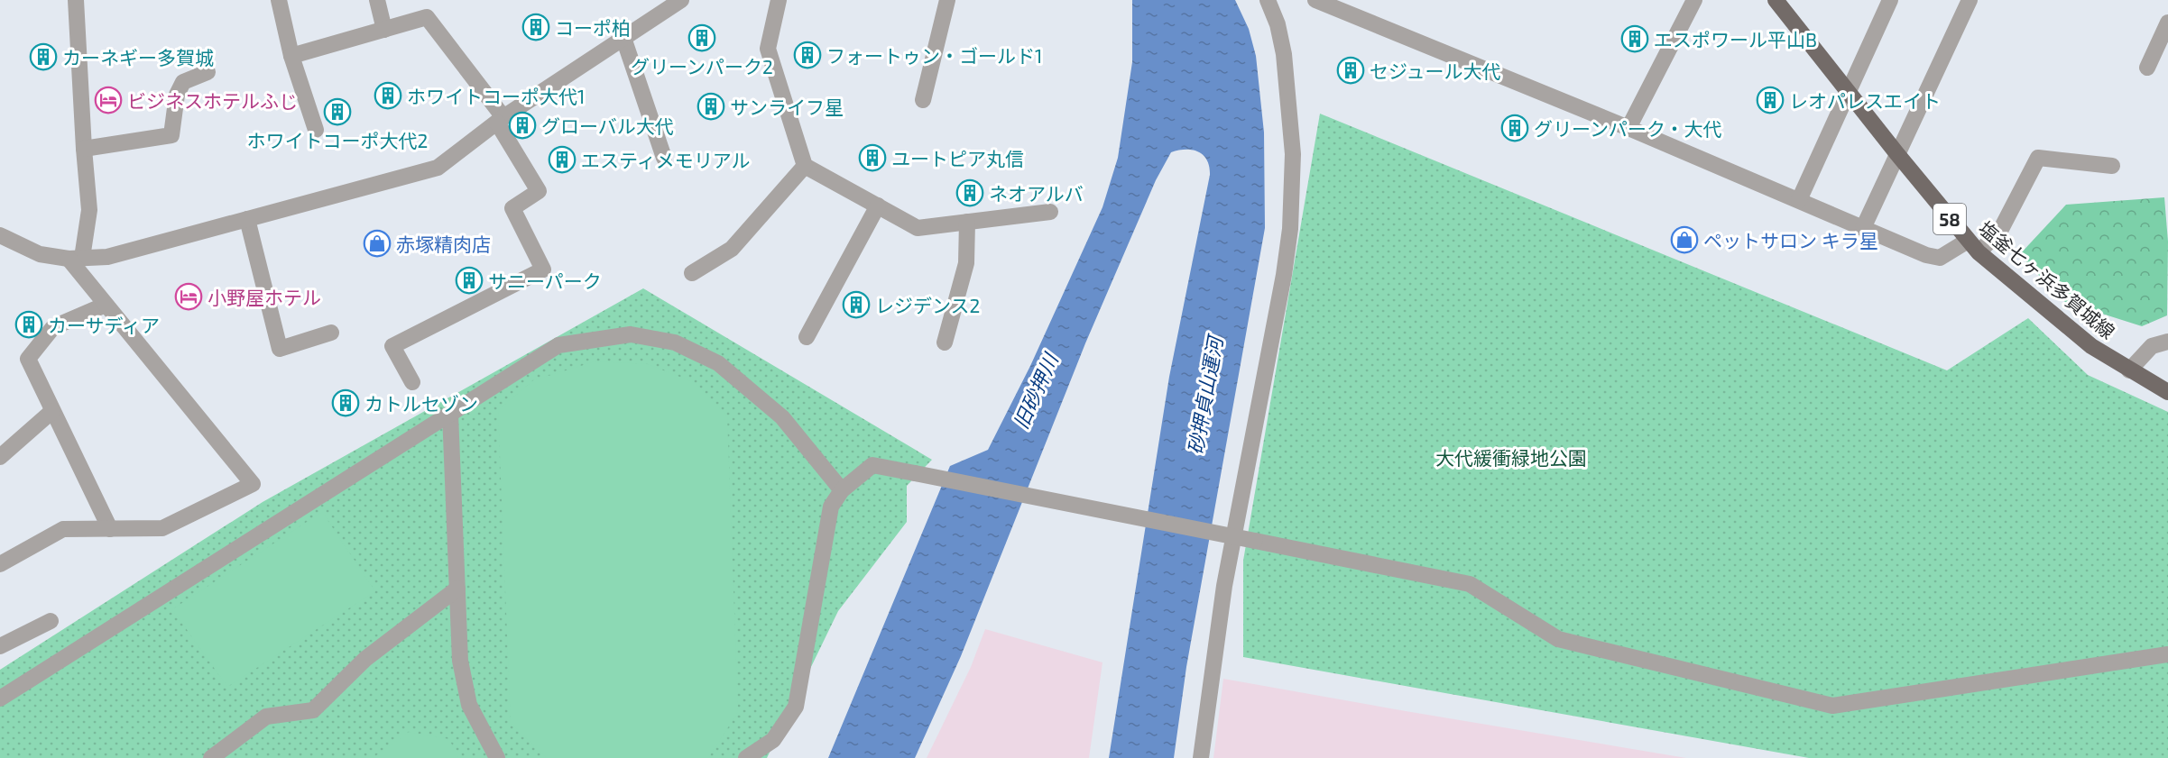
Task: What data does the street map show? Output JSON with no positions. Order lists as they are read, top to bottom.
{
  "streets": {
    "main road": ["58", "塩釜七ヶ浜多賀城線"]
  },
  "water": ["旧砂押川", "砂押貞山運河"],
  "parks": ["大代緩衝緑地公園"],
  "places": {
    "building": [
      "コーポ柏",
      "グリーンパーク2",
      "エスポワール平山B",
      "フォートゥン・ゴールド1",
      "カーネギー多賀城",
      "セジュール大代",
      "ホワイトコーポ大代1",
      "レオパレスエイト",
      "サンライフ星",
      "ホワイトコーポ大代2",
      "グローバル大代",
      "グリーンパーク・大代",
      "ユートピア丸信",
      "エスティメモリアル",
      "ネオアルバ",
      "サニーパーク",
      "レジデンス2",
      "カーサディア",
      "カトルセゾン"
    ],
    "hotel": ["ビジネスホテルふじ", "小野屋ホテル"],
    "shop": ["ペットサロン キラ星", "赤塚精肉店"]
  }
}
